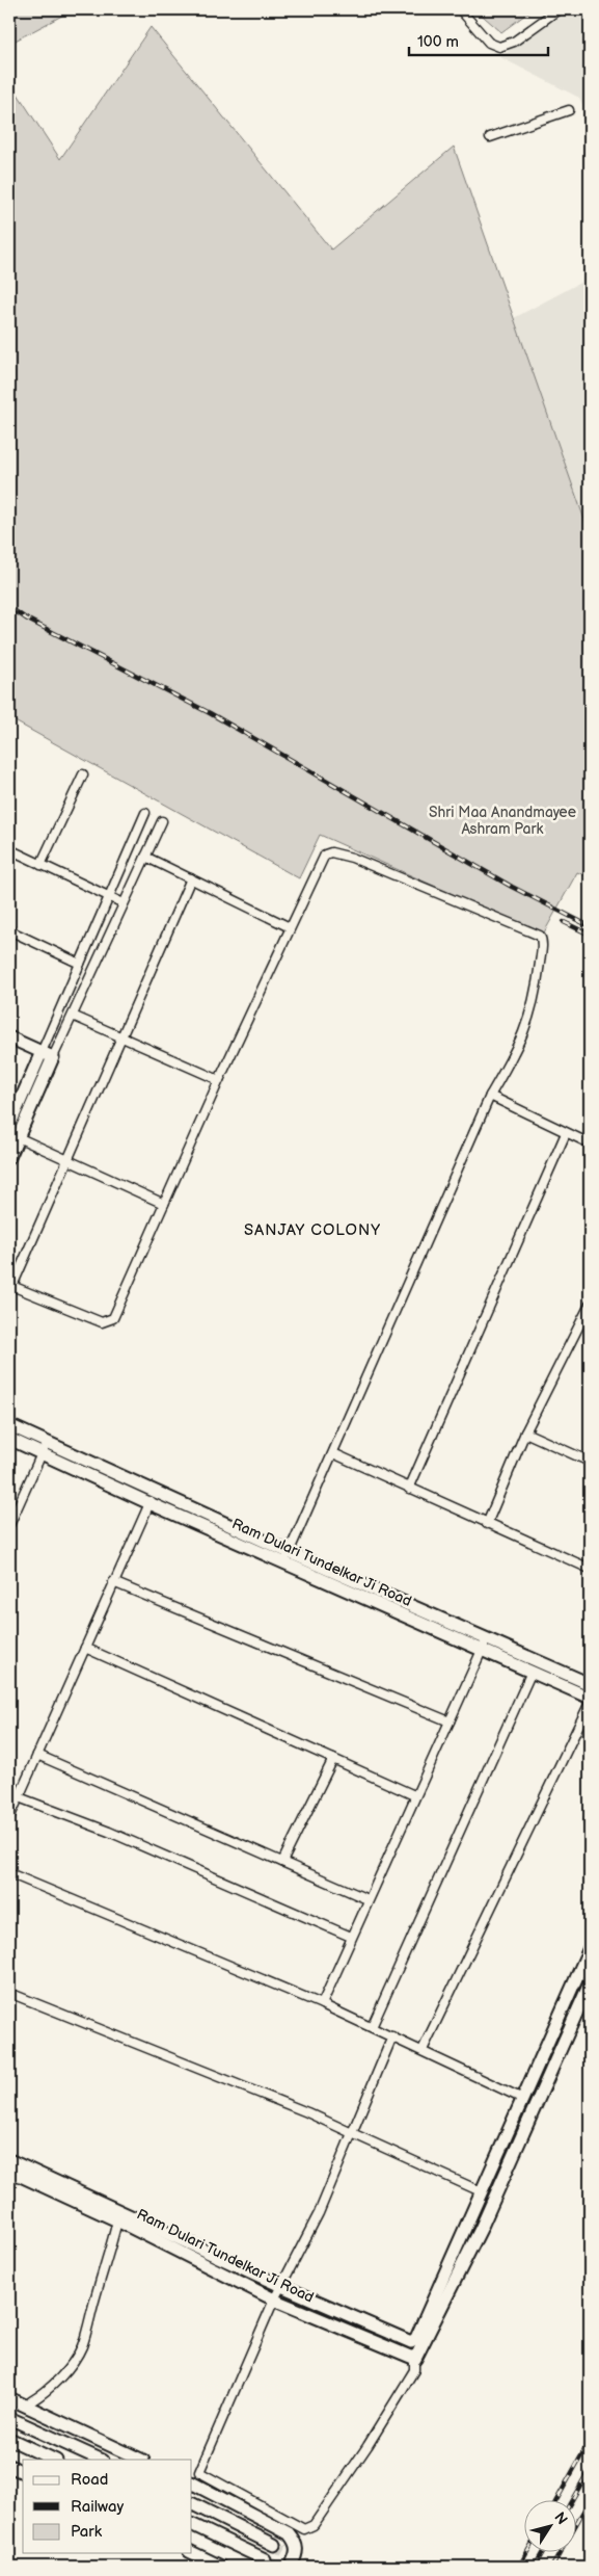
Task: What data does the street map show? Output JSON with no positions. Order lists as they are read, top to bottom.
{
  "streets": {
    "street": ["Ram Dulari Tundelkar Ji Road"]
  },
  "districts": ["SANJAY COLONY"],
  "parks": ["Shri Maa Anandmayee Ashram Park"],
  "legend": ["Road", "Railway", "Park"],
  "scale_bar": "100 m",
  "north": "top right"
}
